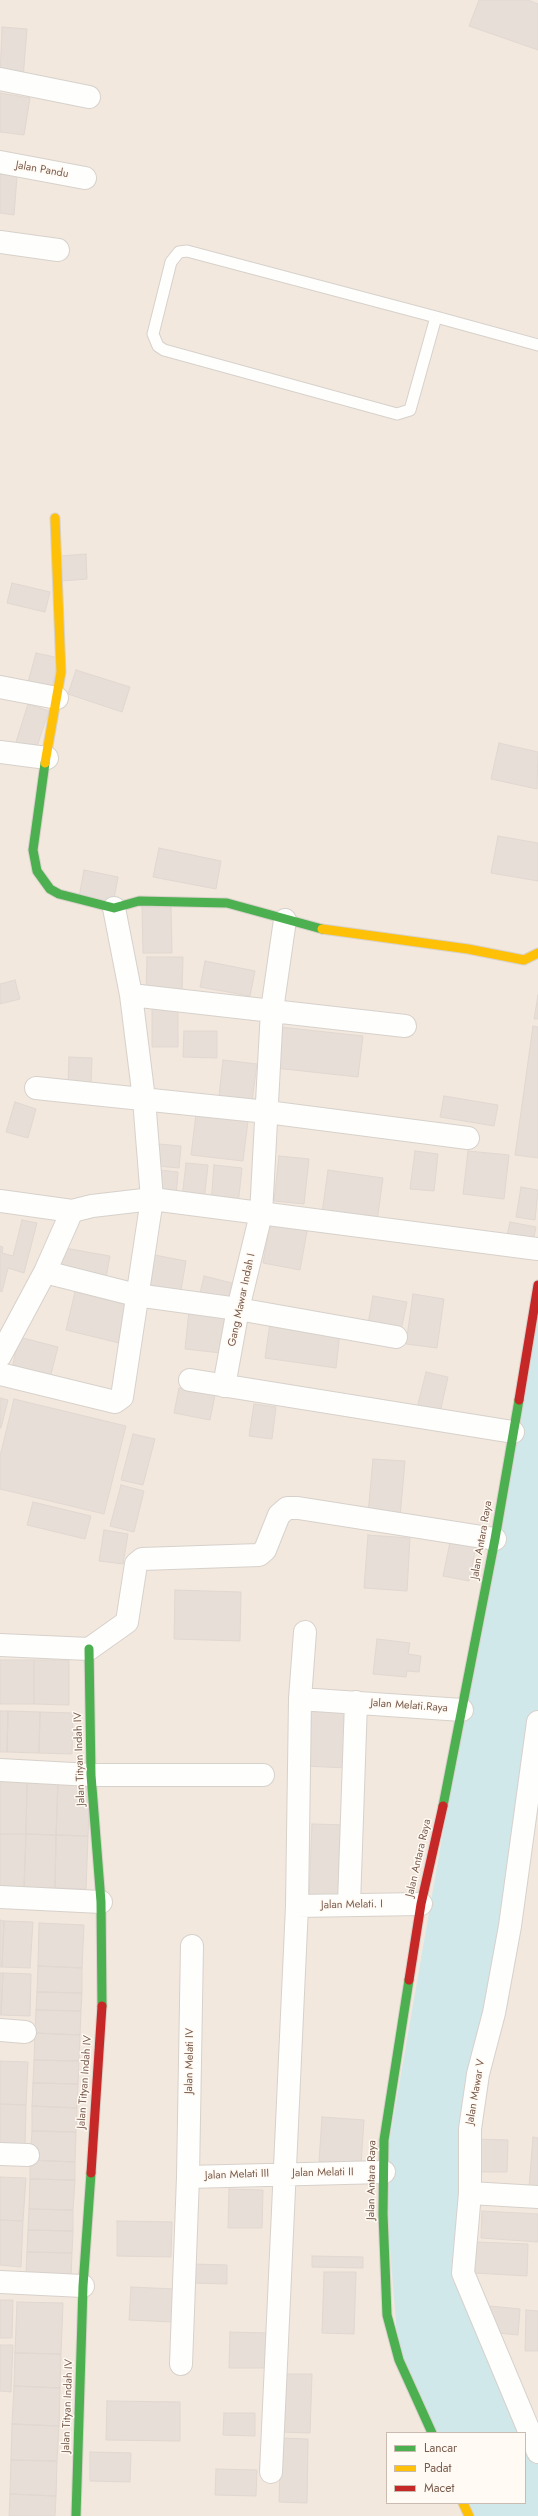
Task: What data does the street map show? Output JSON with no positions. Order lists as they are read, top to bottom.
{
  "streets": {
    "street": [
      "Jalan Pandu",
      "Gang Mawar Indah I",
      "Jalan Antara Raya",
      "Jalan Melati.Raya",
      "Jalan Tityan Indah IV",
      "Jalan Melati. I",
      "Jalan Melati IV",
      "Jalan Mawar V",
      "Jalan Melati II",
      "Jalan Melati III"
    ]
  },
  "crossings": [
    ["Jalan Antara Raya", "Jalan Melati.Raya"],
    ["Jalan Antara Raya", "Jalan Melati. I"],
    ["Jalan Antara Raya", "Jalan Melati II"],
    ["Jalan Melati IV", "Jalan Melati III"],
    ["Jalan Melati II", "Jalan Melati III"]
  ],
  "legend": ["Lancar", "Padat", "Macet"]
}
